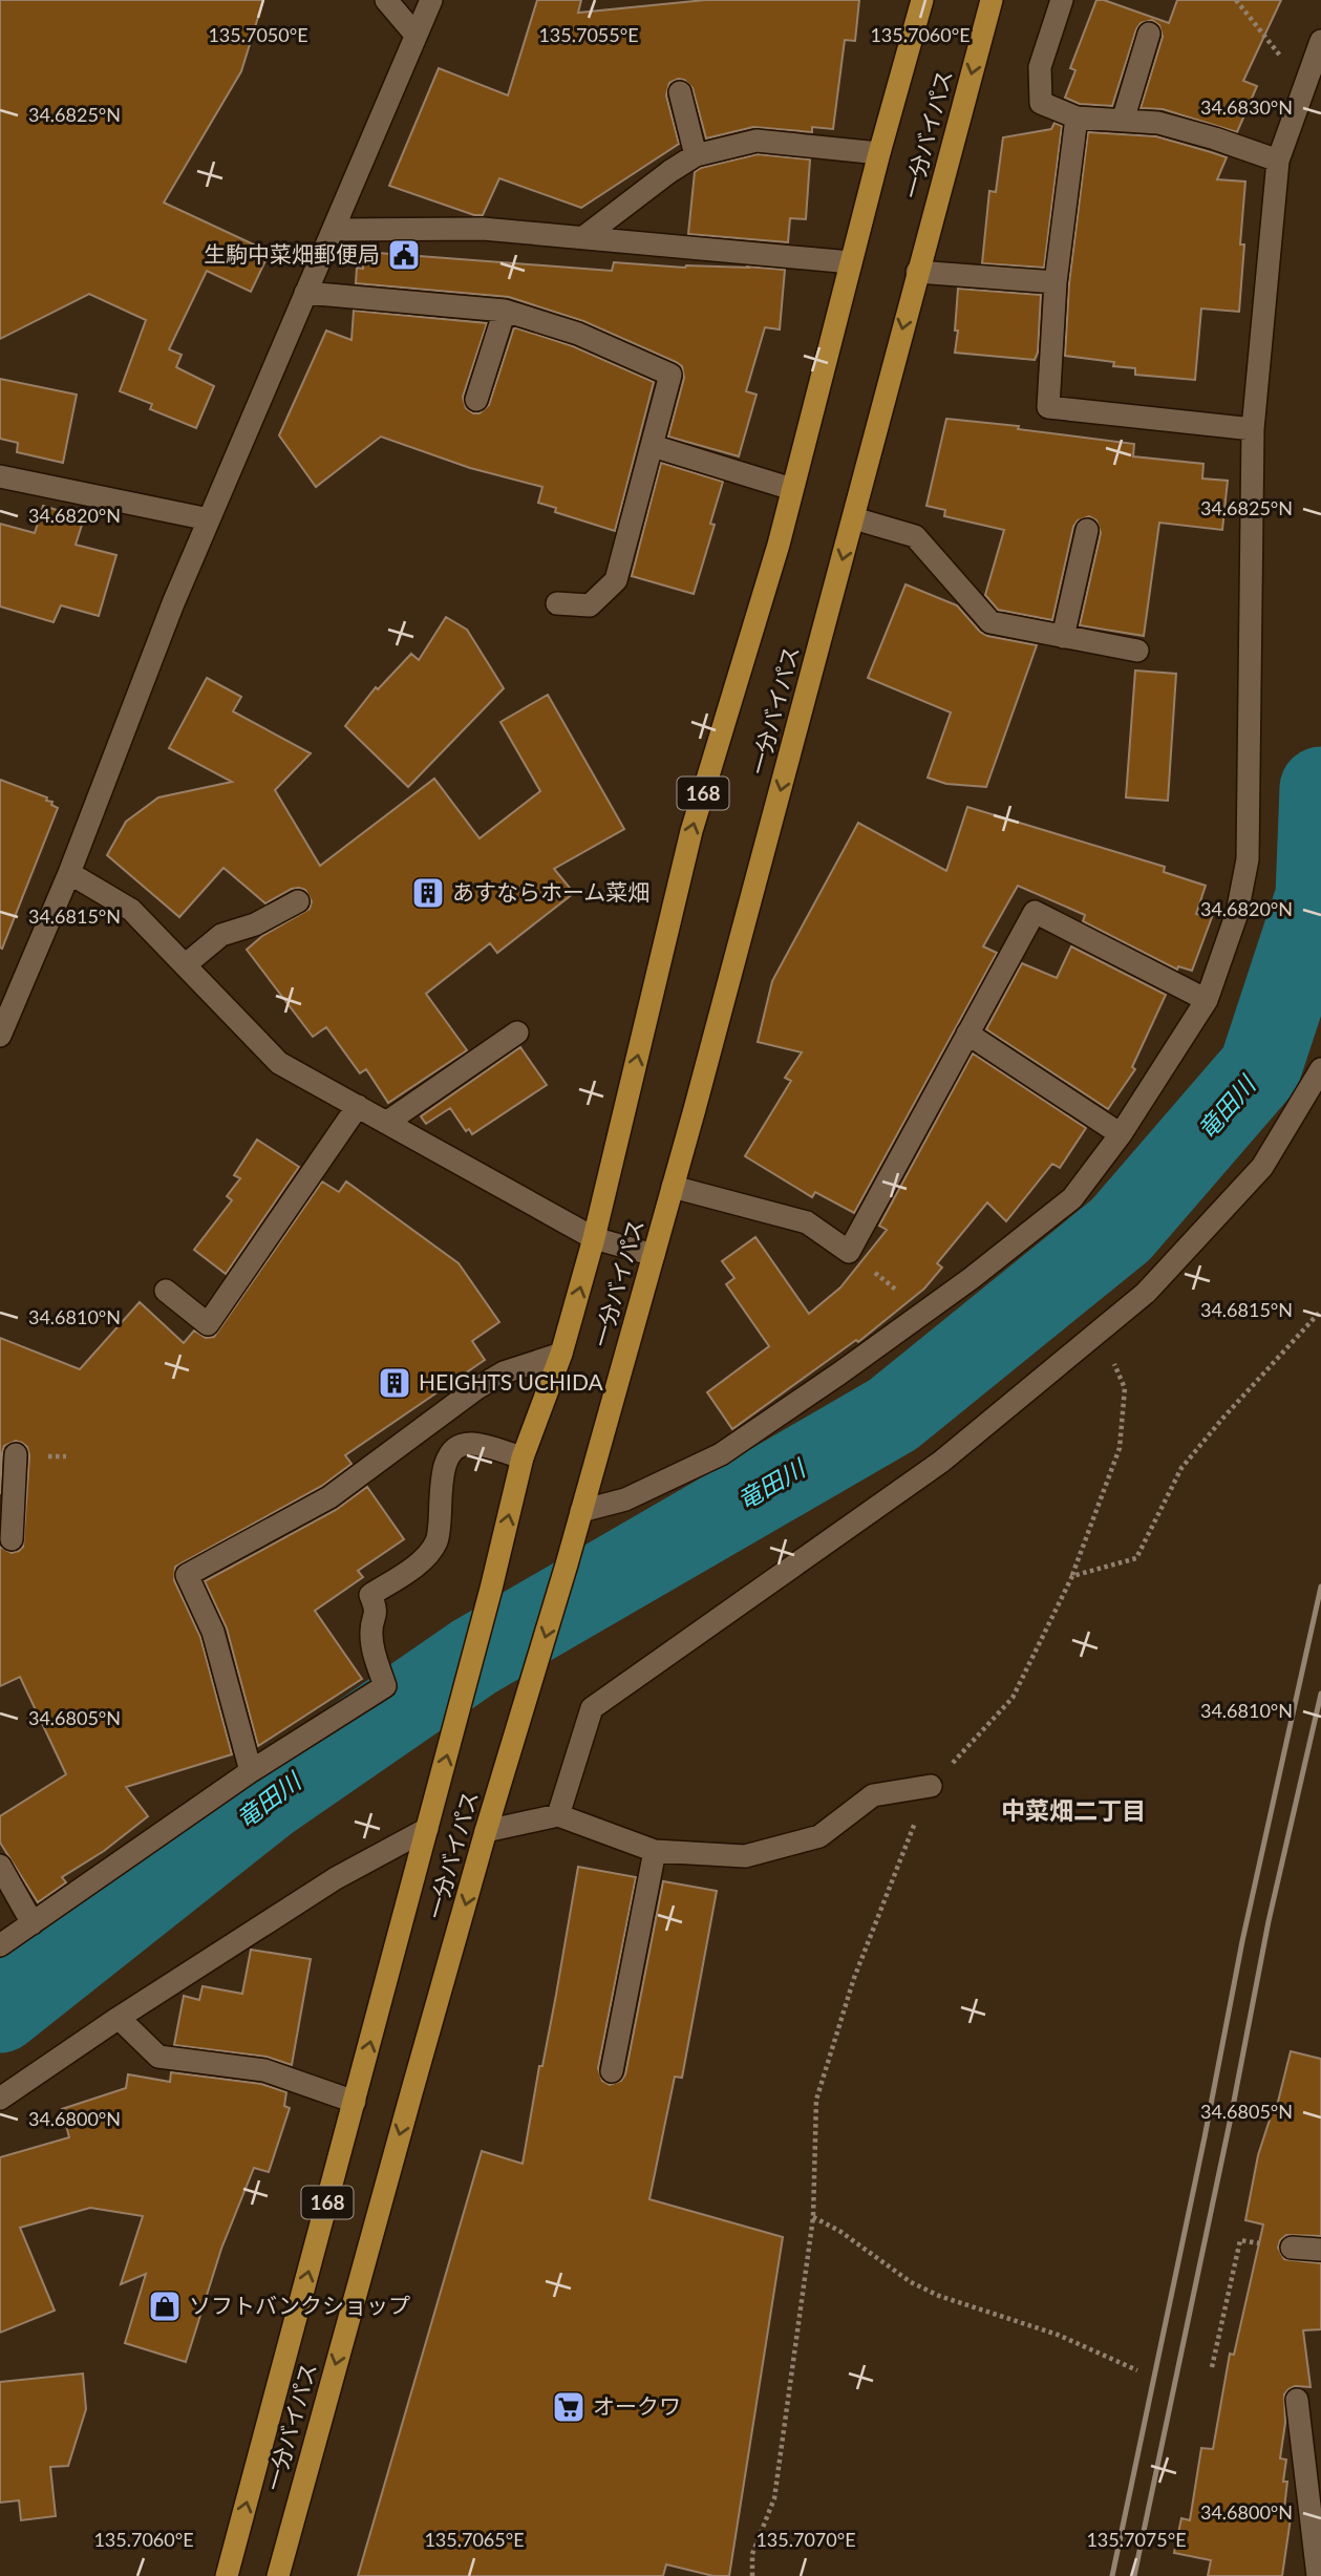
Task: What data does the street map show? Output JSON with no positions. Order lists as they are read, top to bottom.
{
  "streets": {
    "highway": ["一分バイパス", "168"]
  },
  "districts": ["中菜畑二丁目"],
  "water": ["竜田川"],
  "places": {
    "public building": ["生駒中菜畑郵便局"],
    "building": ["あすならホーム菜畑", "HEIGHTS UCHIDA"],
    "shop": ["ソフトバンクショップ"],
    "supermarket": ["オークワ"]
  },
  "coordinates": [
    "135.7050°E",
    "135.7055°E",
    "135.7060°E",
    "34.6830°N",
    "34.6825°N",
    "34.6820°N",
    "34.6815°N",
    "34.6810°N",
    "34.6805°N",
    "34.6800°N",
    "135.7065°E",
    "135.7070°E",
    "135.7075°E"
  ]
}
